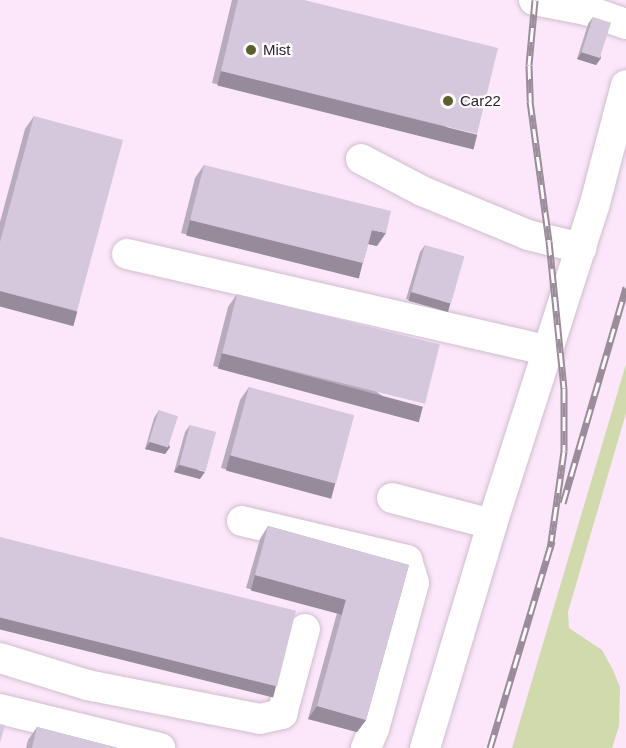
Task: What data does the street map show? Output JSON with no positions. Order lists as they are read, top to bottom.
{
  "places": ["Mist", "Car22"]
}
